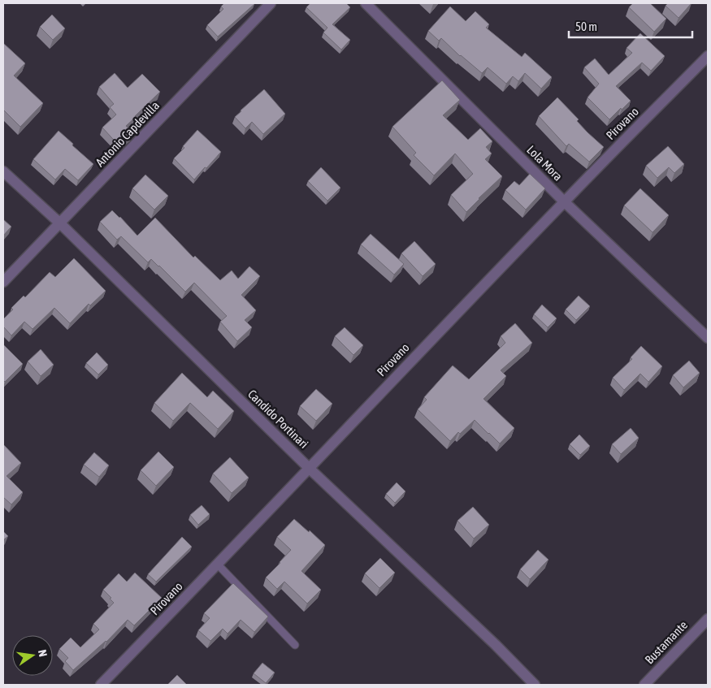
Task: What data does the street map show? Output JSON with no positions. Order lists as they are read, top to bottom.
{
  "streets": {
    "street": [
      "Pirovano",
      "Antonio Capdevilla",
      "Lola Mora",
      "Candido Portinari",
      "Bustamante"
    ]
  },
  "crossings": [
    ["Pirovano", "Lola Mora"],
    ["Pirovano", "Candido Portinari"],
    ["Antonio Capdevilla", "Candido Portinari"]
  ],
  "scale_bar": "50 m",
  "north": "right"
}
